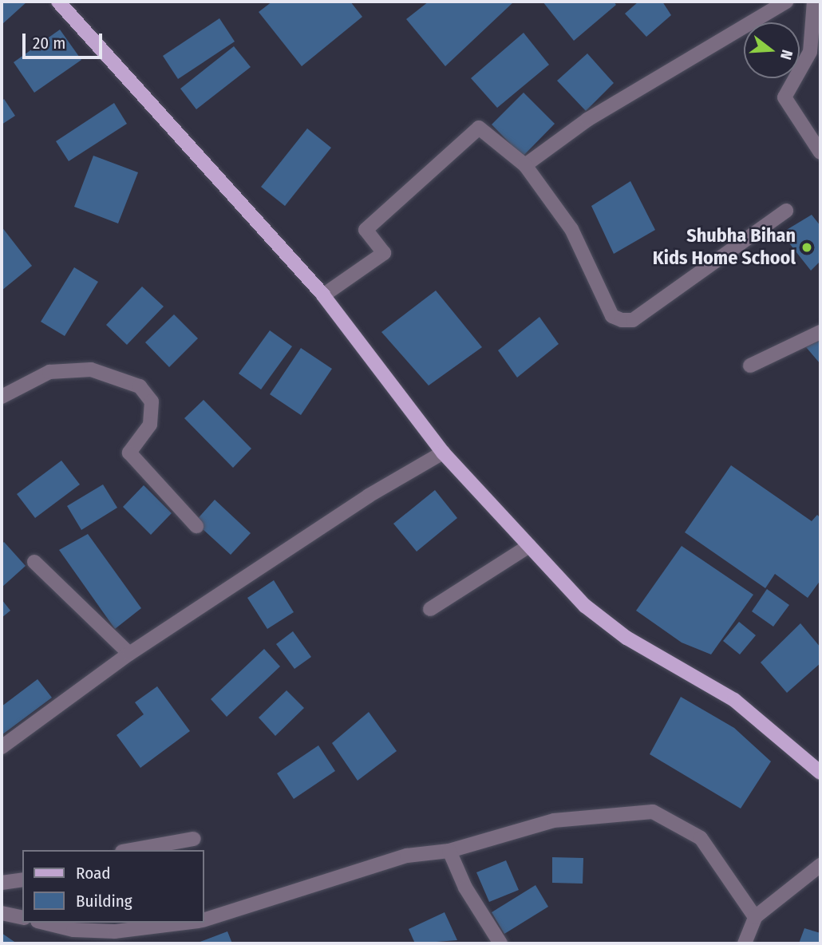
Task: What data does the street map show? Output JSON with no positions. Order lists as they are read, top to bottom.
{
  "places": ["Shubha Bihan Kids Home School"],
  "legend": ["Road", "Building"],
  "scale_bar": "20 m",
  "north": "right"
}
